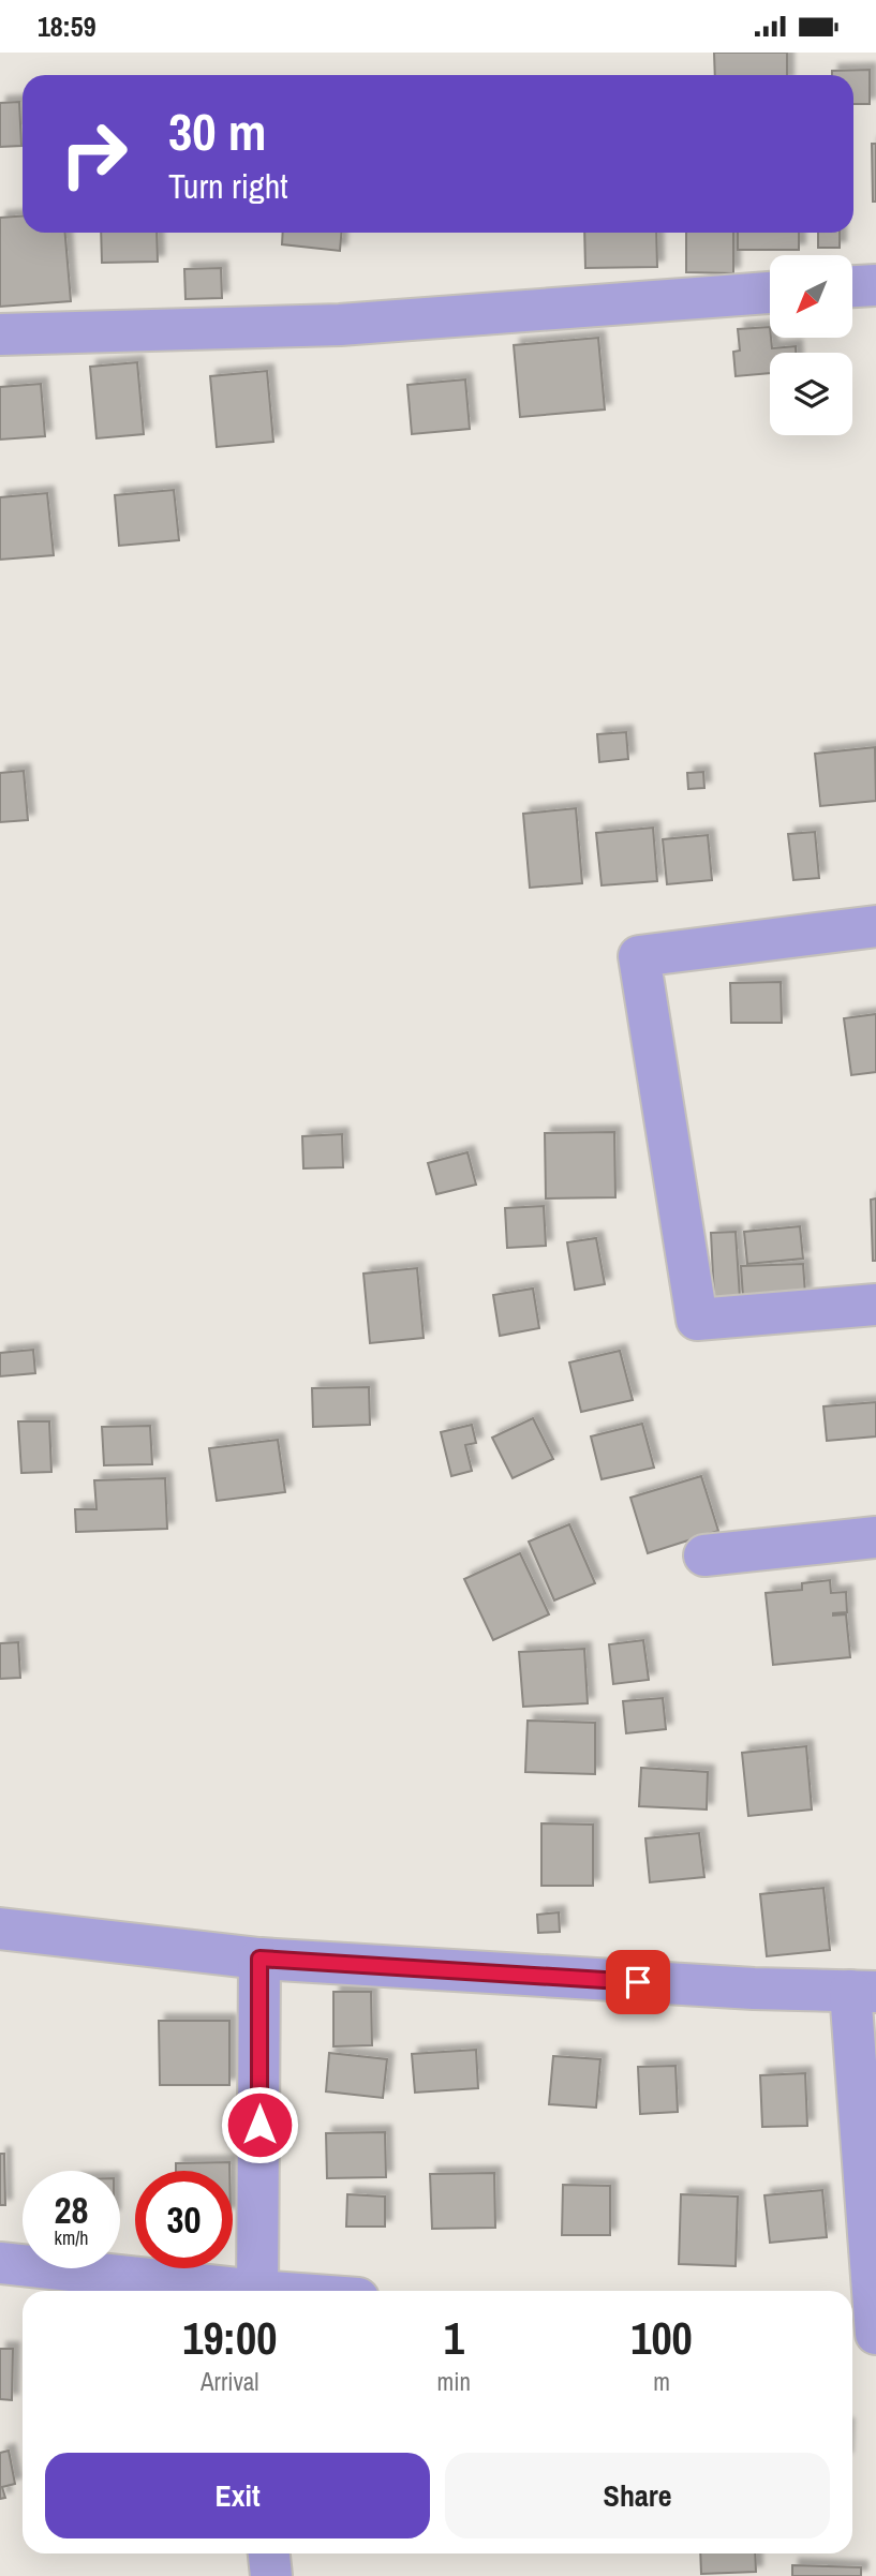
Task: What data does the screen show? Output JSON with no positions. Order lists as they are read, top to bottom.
{
  "north": "bottom left",
  "page": {
    "status": "18:59",
    "turn": ["30 m", "Turn right"],
    "speed": "28 km/h",
    "limit": "30",
    "eta": [
      "19:00",
      "Arrival",
      "1",
      "min",
      "100",
      "m"
    ],
    "buttons": ["Exit", "Share"]
  }
}
